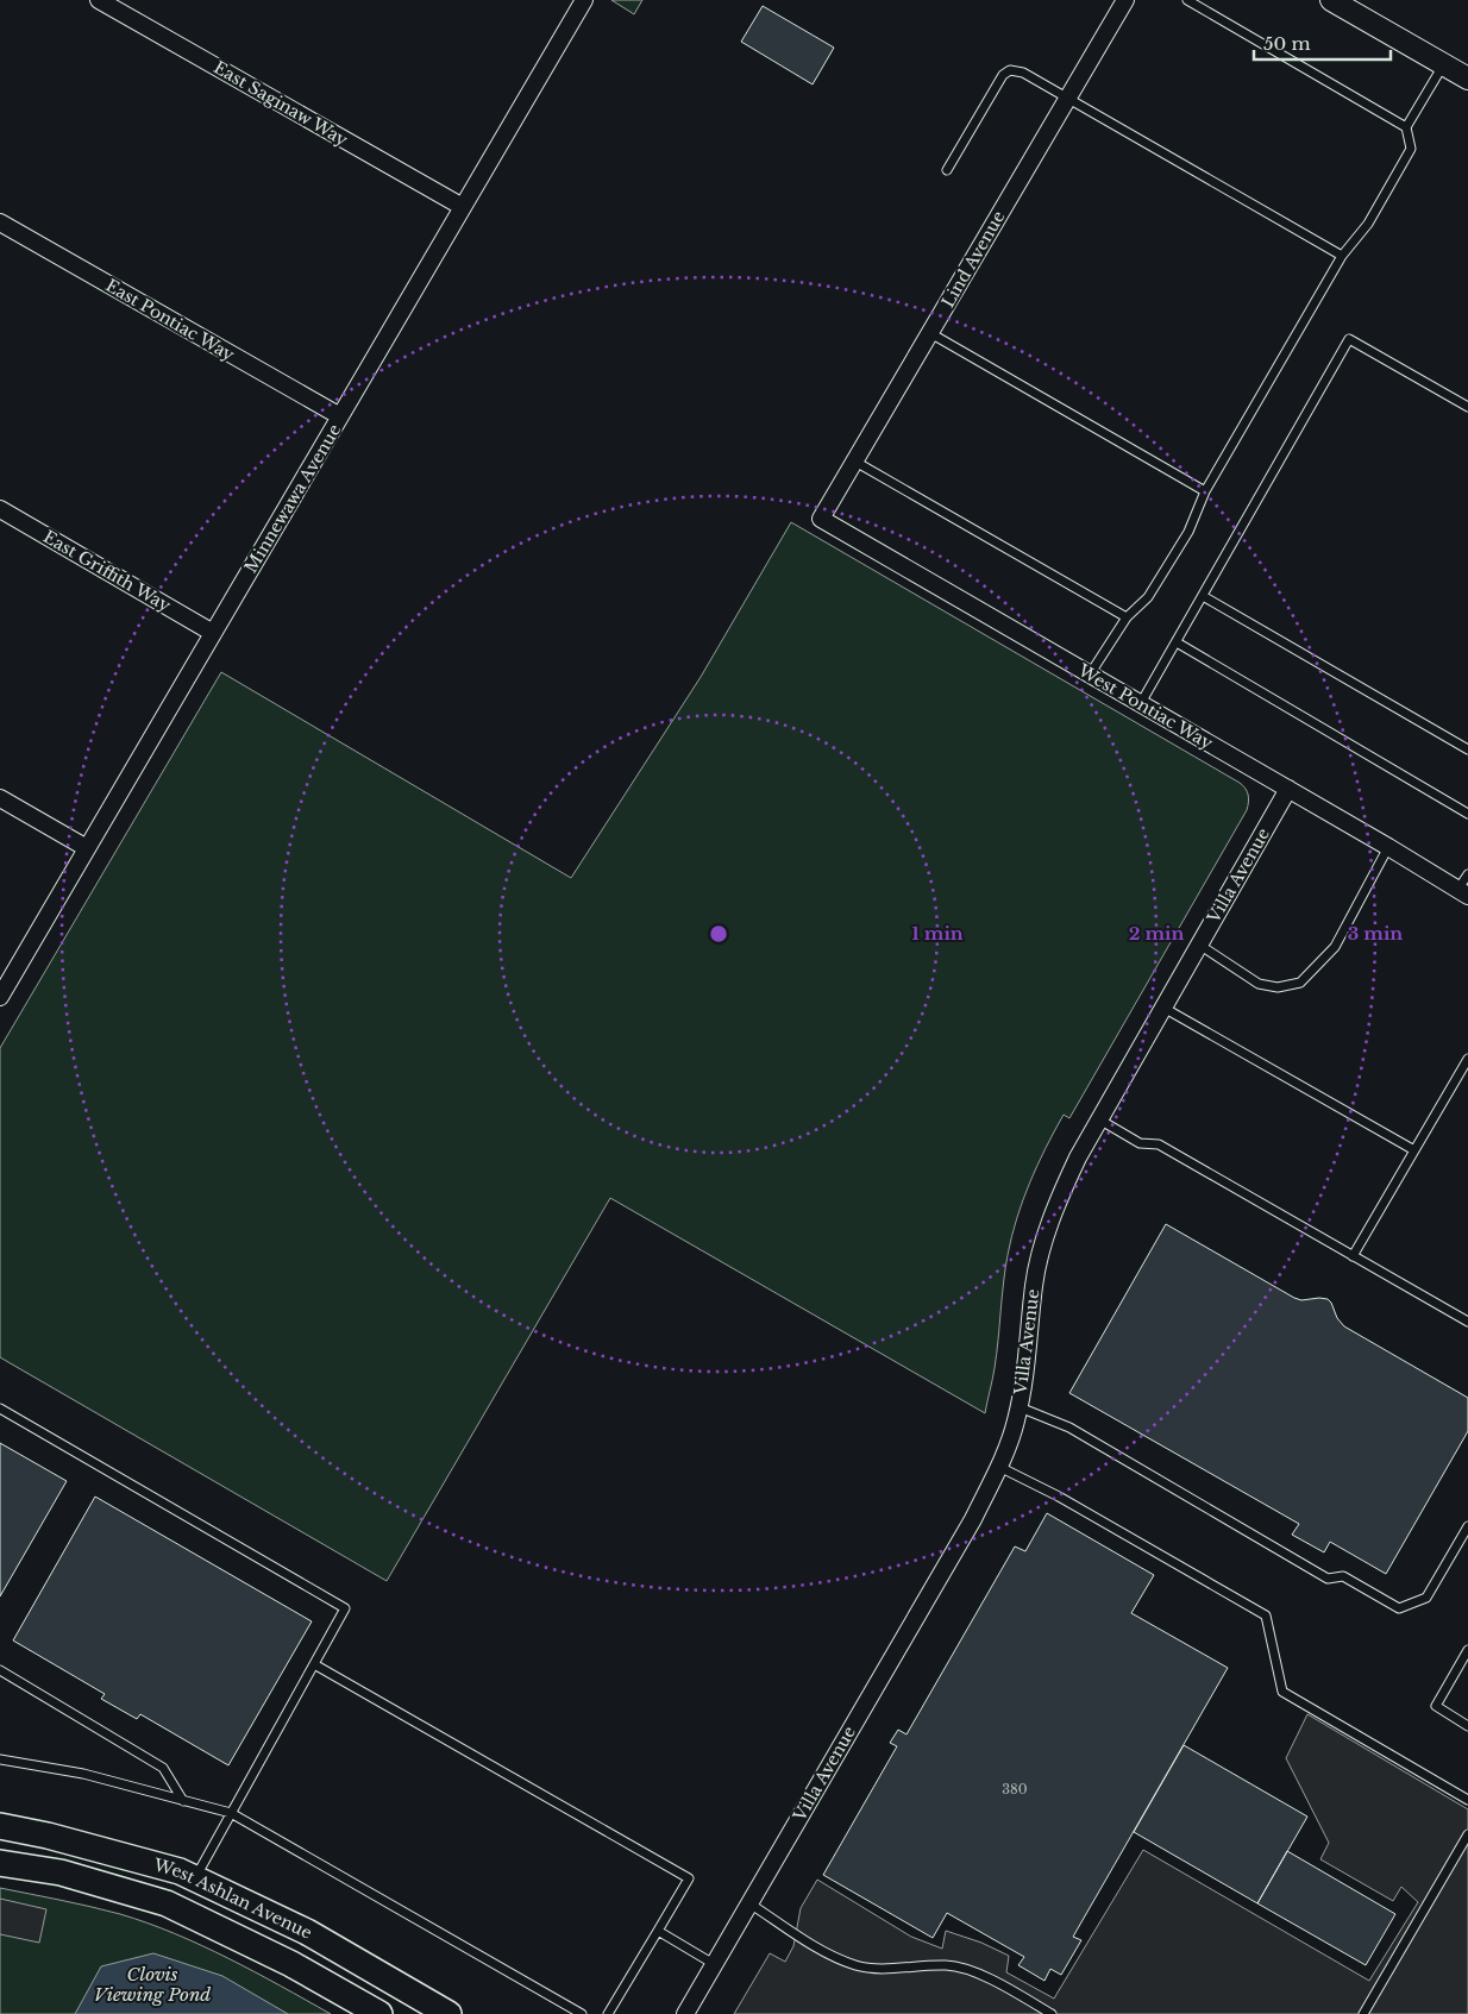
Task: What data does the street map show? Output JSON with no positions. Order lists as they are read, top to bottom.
{
  "streets": {
    "main road": ["West Ashlan Avenue"],
    "street": [
      "East Saginaw Way",
      "Lind Avenue",
      "East Pontiac Way",
      "Minnewawa Avenue",
      "East Griffith Way",
      "West Pontiac Way",
      "Villa Avenue"
    ]
  },
  "crossings": [
    ["East Saginaw Way", "Minnewawa Avenue"],
    ["Lind Avenue", "West Pontiac Way"],
    ["East Pontiac Way", "Minnewawa Avenue"],
    ["Minnewawa Avenue", "East Griffith Way"],
    ["West Pontiac Way", "Villa Avenue"]
  ],
  "water": ["Clovis Viewing Pond"],
  "house_numbers": ["380"],
  "scale_bar": "50 m",
  "rings": ["1 min", "2 min", "3 min"]
}
